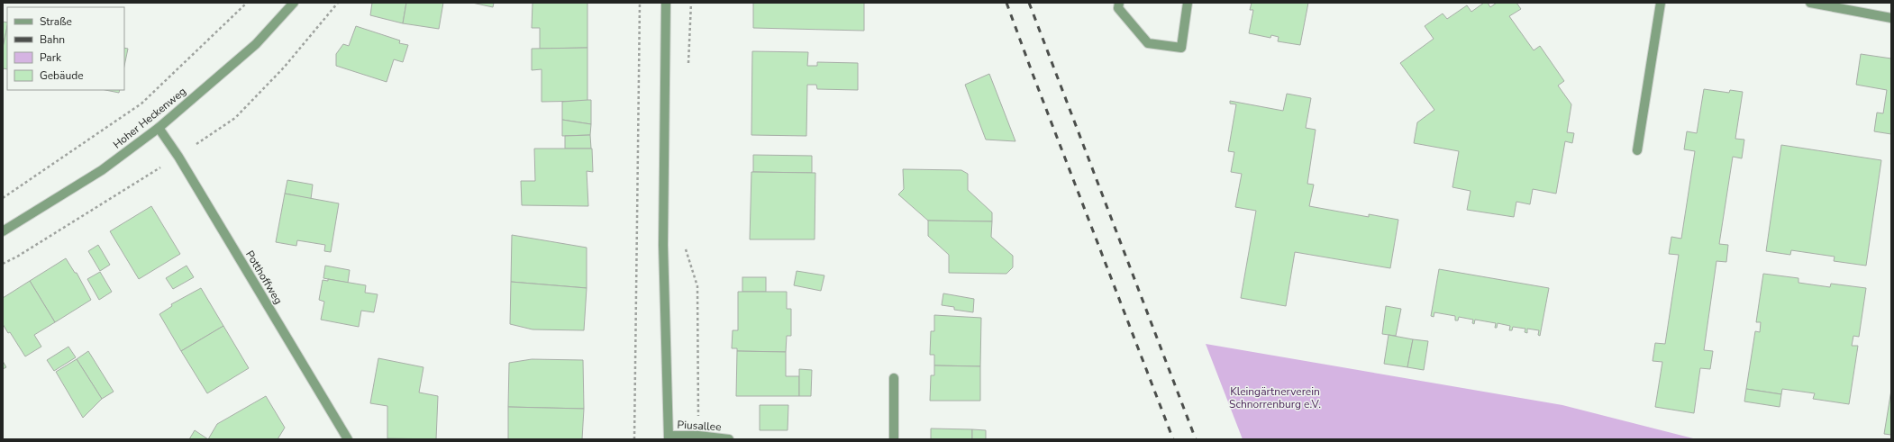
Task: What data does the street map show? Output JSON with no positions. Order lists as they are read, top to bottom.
{
  "streets": {
    "street": ["Hoher Heckenweg", "Potthoffweg", "Piusallee"]
  },
  "crossings": [
    ["Hoher Heckenweg", "Potthoffweg"]
  ],
  "parks": ["Kleingärtnerverein Schnorrenburg e.V."],
  "legend": [
    "Straße",
    "Bahn",
    "Park",
    "Gebäude"
  ]
}
